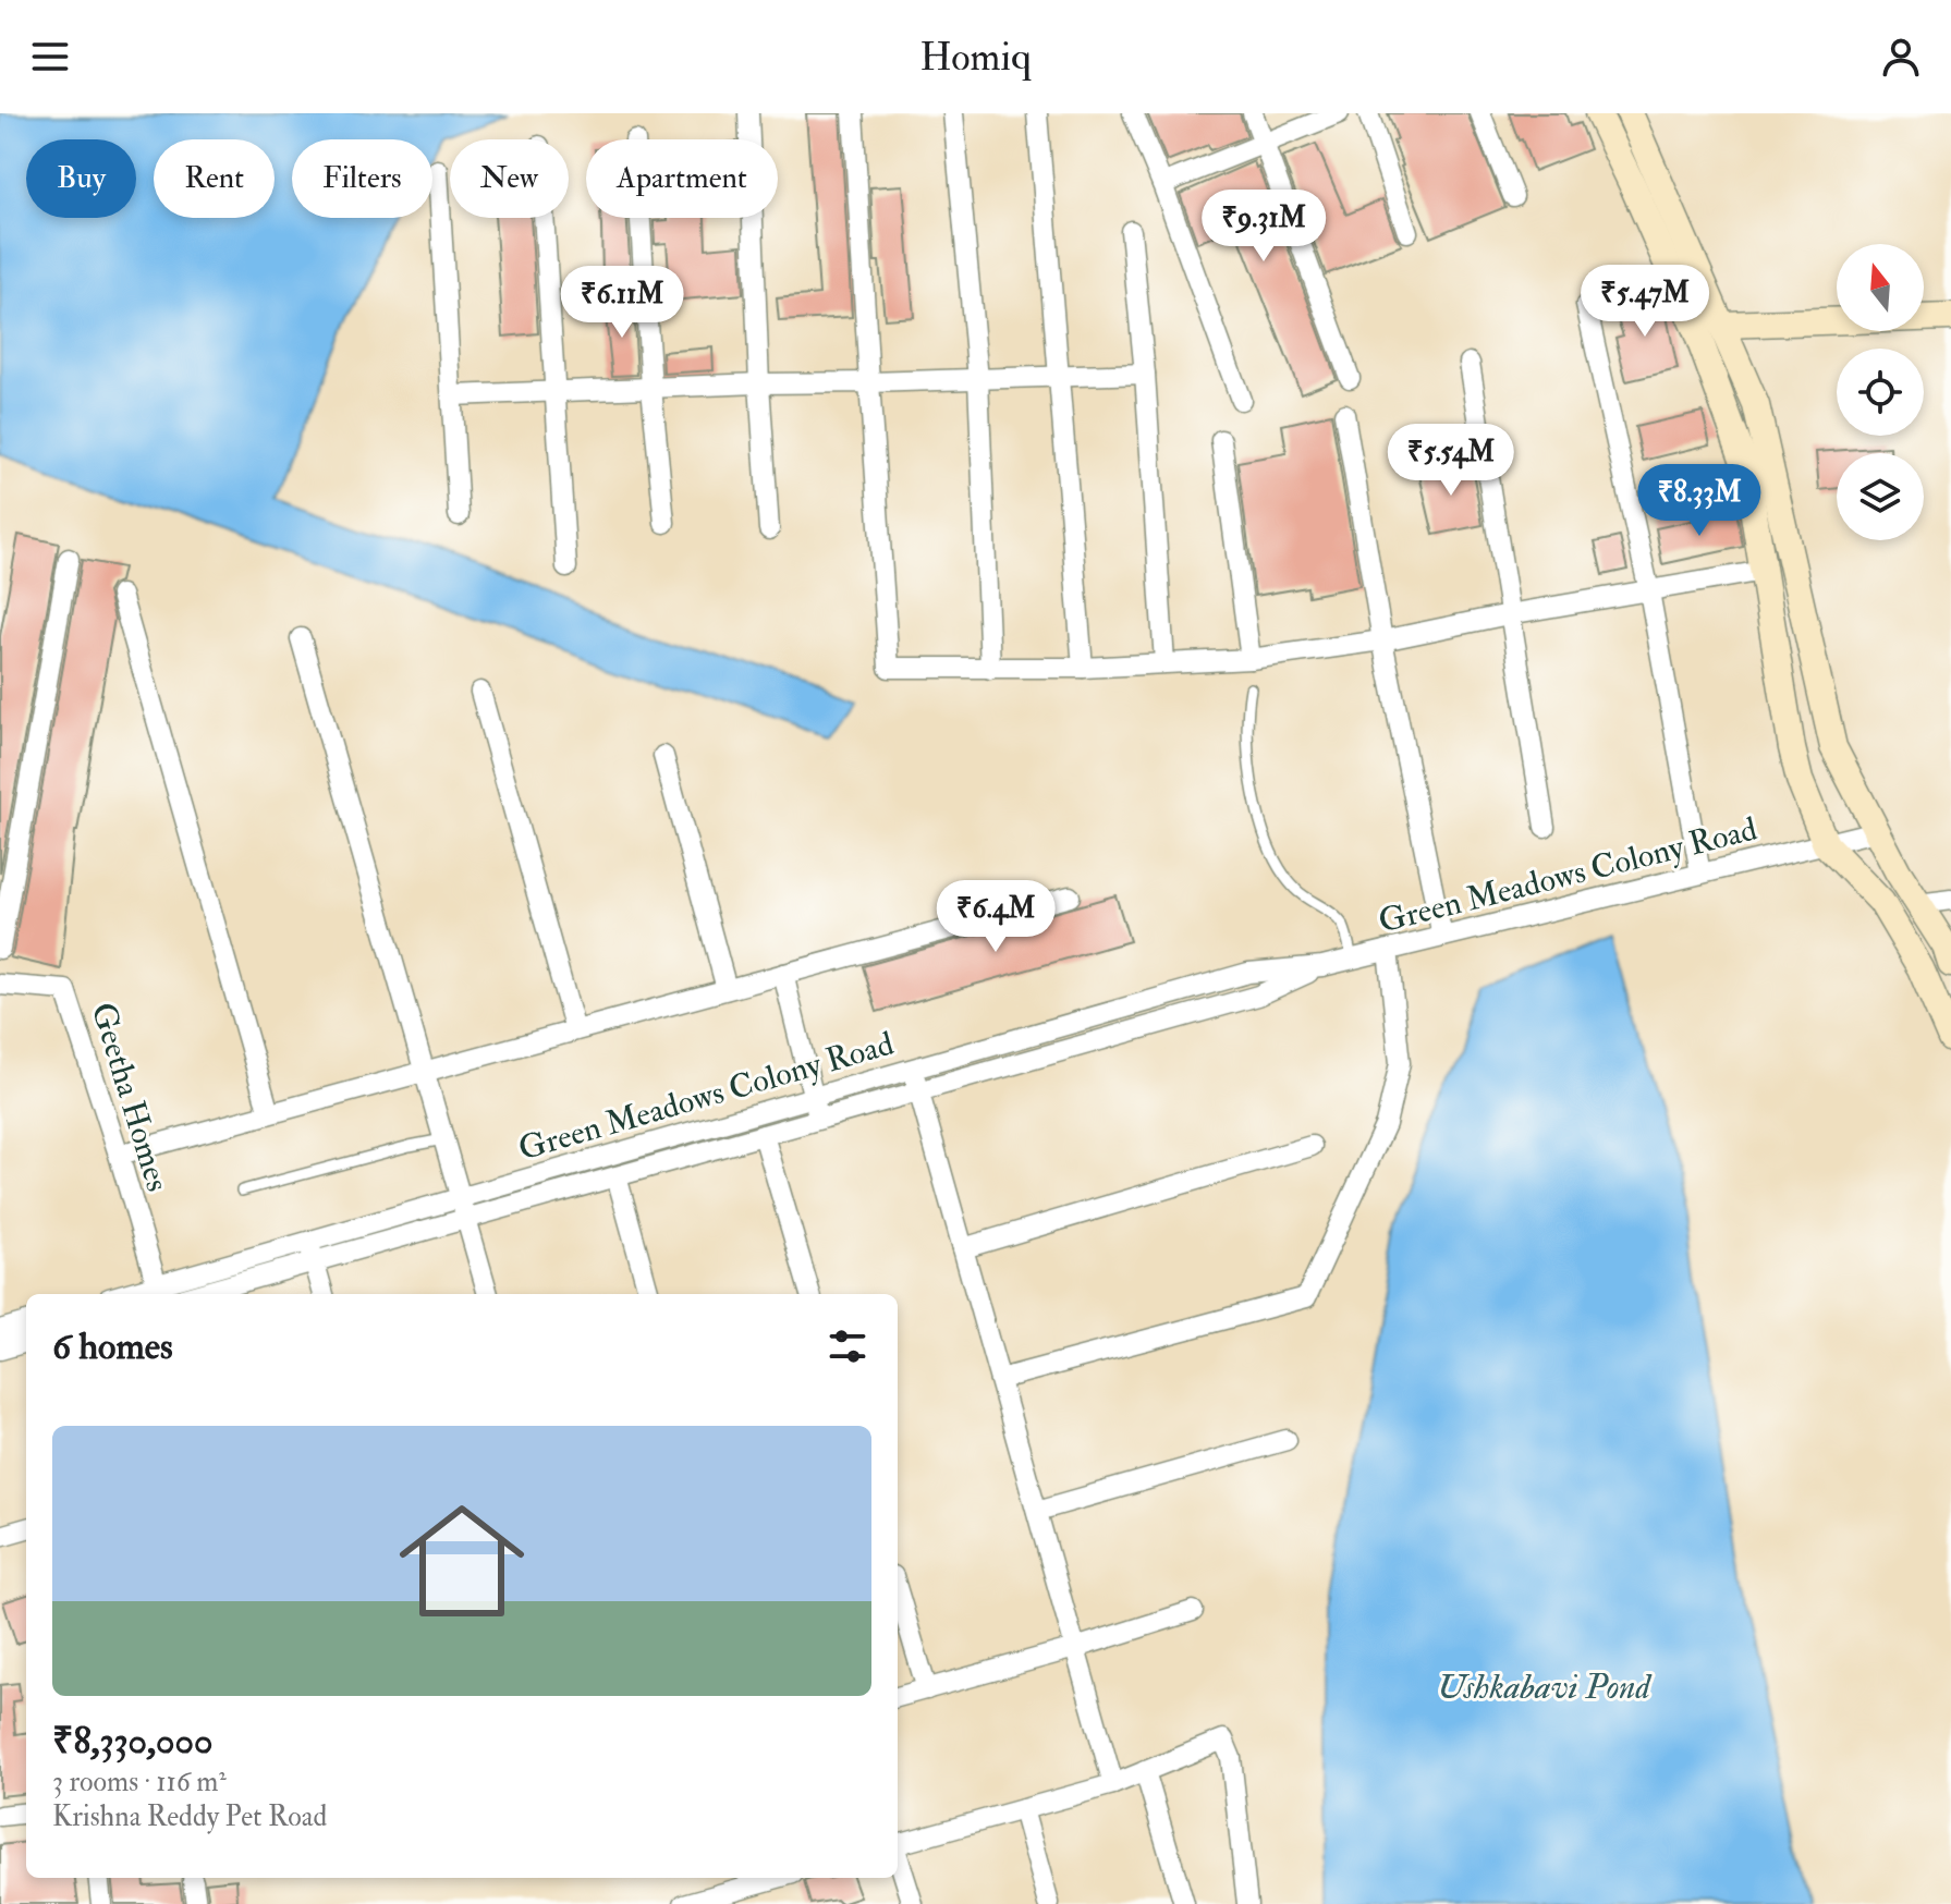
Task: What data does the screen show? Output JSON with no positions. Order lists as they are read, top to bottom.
{
  "streets": {
    "street": ["Green Meadows Colony Road", "Geetha Homes"]
  },
  "crossings": [
    ["Green Meadows Colony Road", "Geetha Homes"]
  ],
  "water": ["Ushkabavi Pond"],
  "north": "top",
  "page": {
    "header": "Homiq",
    "chip": [
      "Buy",
      "Rent",
      "Filters",
      "New",
      "Apartment"
    ],
    "price": [
      "₹9.31M",
      "₹5.47M",
      "₹6.11M",
      "₹5.54M",
      "₹8.33M",
      "₹6.4M"
    ],
    "heading": "6 homes",
    "list": [
      {
        "name": "₹8,330,000",
        "note": "3 rooms · 116 m² · Krishna Reddy Pet Road"
      }
    ]
  }
}
